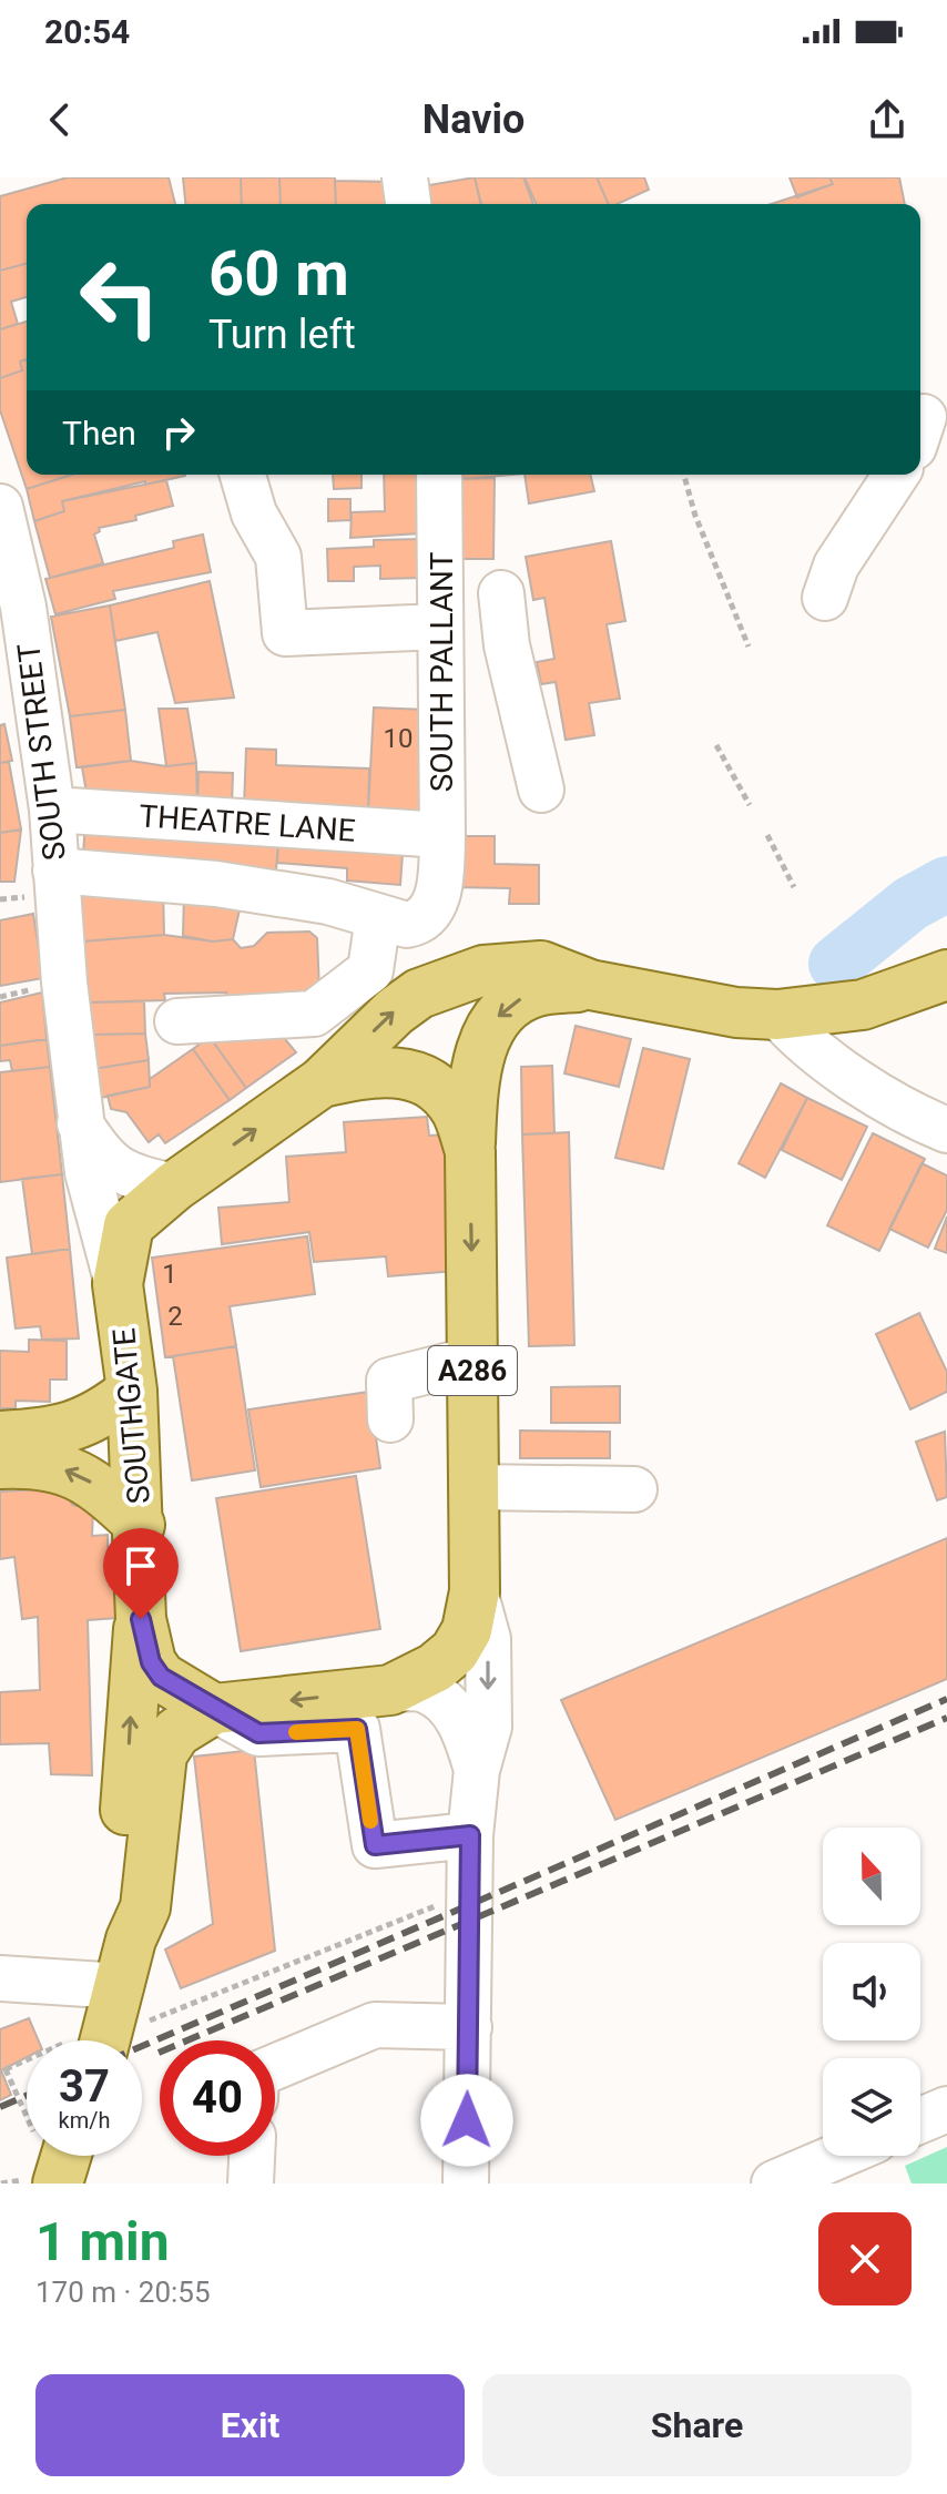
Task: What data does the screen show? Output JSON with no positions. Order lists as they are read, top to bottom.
{
  "streets": {
    "main road": ["A286", "SOUTHGATE"],
    "street": ["SOUTH PALLANT", "SOUTH STREET", "THEATRE LANE"]
  },
  "crossings": [
    ["SOUTH PALLANT", "THEATRE LANE"],
    ["SOUTH STREET", "THEATRE LANE"],
    ["SOUTH STREET", "SOUTHGATE"],
    ["A286", "SOUTHGATE"]
  ],
  "house_numbers": ["10", "1", "2"],
  "north": "top",
  "page": {
    "status": "20:54",
    "header": "Navio",
    "turn": ["60 m", "Turn left"],
    "then": "Then",
    "speed": "37 km/h",
    "limit": "40",
    "heading": ["1 min", "170 m · 20:55"],
    "buttons": ["Exit", "Share"]
  }
}
